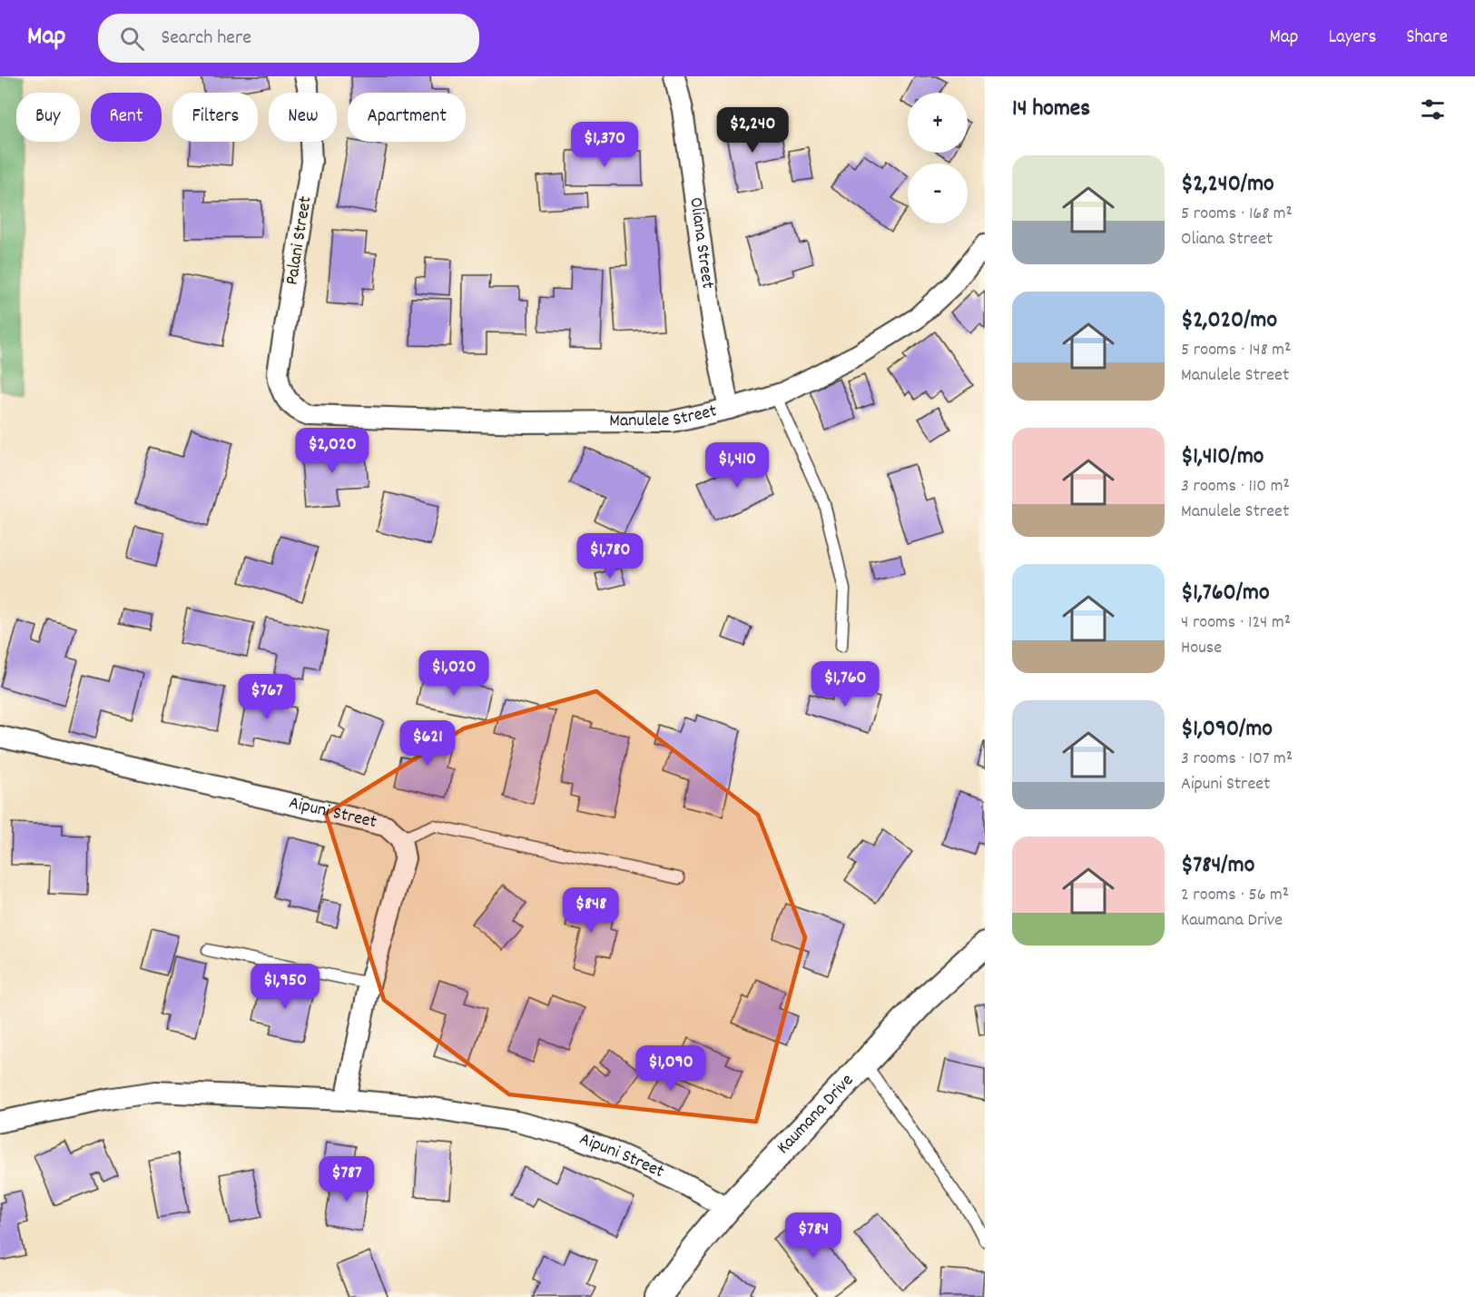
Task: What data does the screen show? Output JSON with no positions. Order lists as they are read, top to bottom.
{
  "streets": {
    "street": [
      "Palani Street",
      "Oliana Street",
      "Manulele Street",
      "Aipuni Street",
      "Kaumana Drive"
    ]
  },
  "crossings": [
    ["Palani Street", "Manulele Street"],
    ["Oliana Street", "Manulele Street"],
    ["Aipuni Street", "Kaumana Drive"]
  ],
  "page": {
    "header": "Map",
    "search": "Search here",
    "nav": ["Map", "Layers", "Share"],
    "heading": "14 homes",
    "map_buttons": ["+", "−"],
    "chip": [
      "Buy",
      "Rent",
      "Filters",
      "New",
      "Apartment"
    ],
    "price": [
      "$2,240",
      "$1,370",
      "$2,020",
      "$1,410",
      "$1,780",
      "$1,020",
      "$1,760",
      "$767",
      "$621",
      "$848",
      "$1,950",
      "$1,090",
      "$787",
      "$784"
    ],
    "list": [
      {
        "name": "$2,240/mo",
        "note": "5 rooms · 168 m² · Oliana Street"
      },
      {
        "name": "$2,020/mo",
        "note": "5 rooms · 148 m² · Manulele Street"
      },
      {
        "name": "$1,410/mo",
        "note": "3 rooms · 110 m² · Manulele Street"
      },
      {
        "name": "$1,760/mo",
        "note": "4 rooms · 124 m² · House"
      },
      {
        "name": "$1,090/mo",
        "note": "3 rooms · 107 m² · Aipuni Street"
      },
      {
        "name": "$784/mo",
        "note": "2 rooms · 56 m² · Kaumana Drive"
      }
    ]
  }
}
